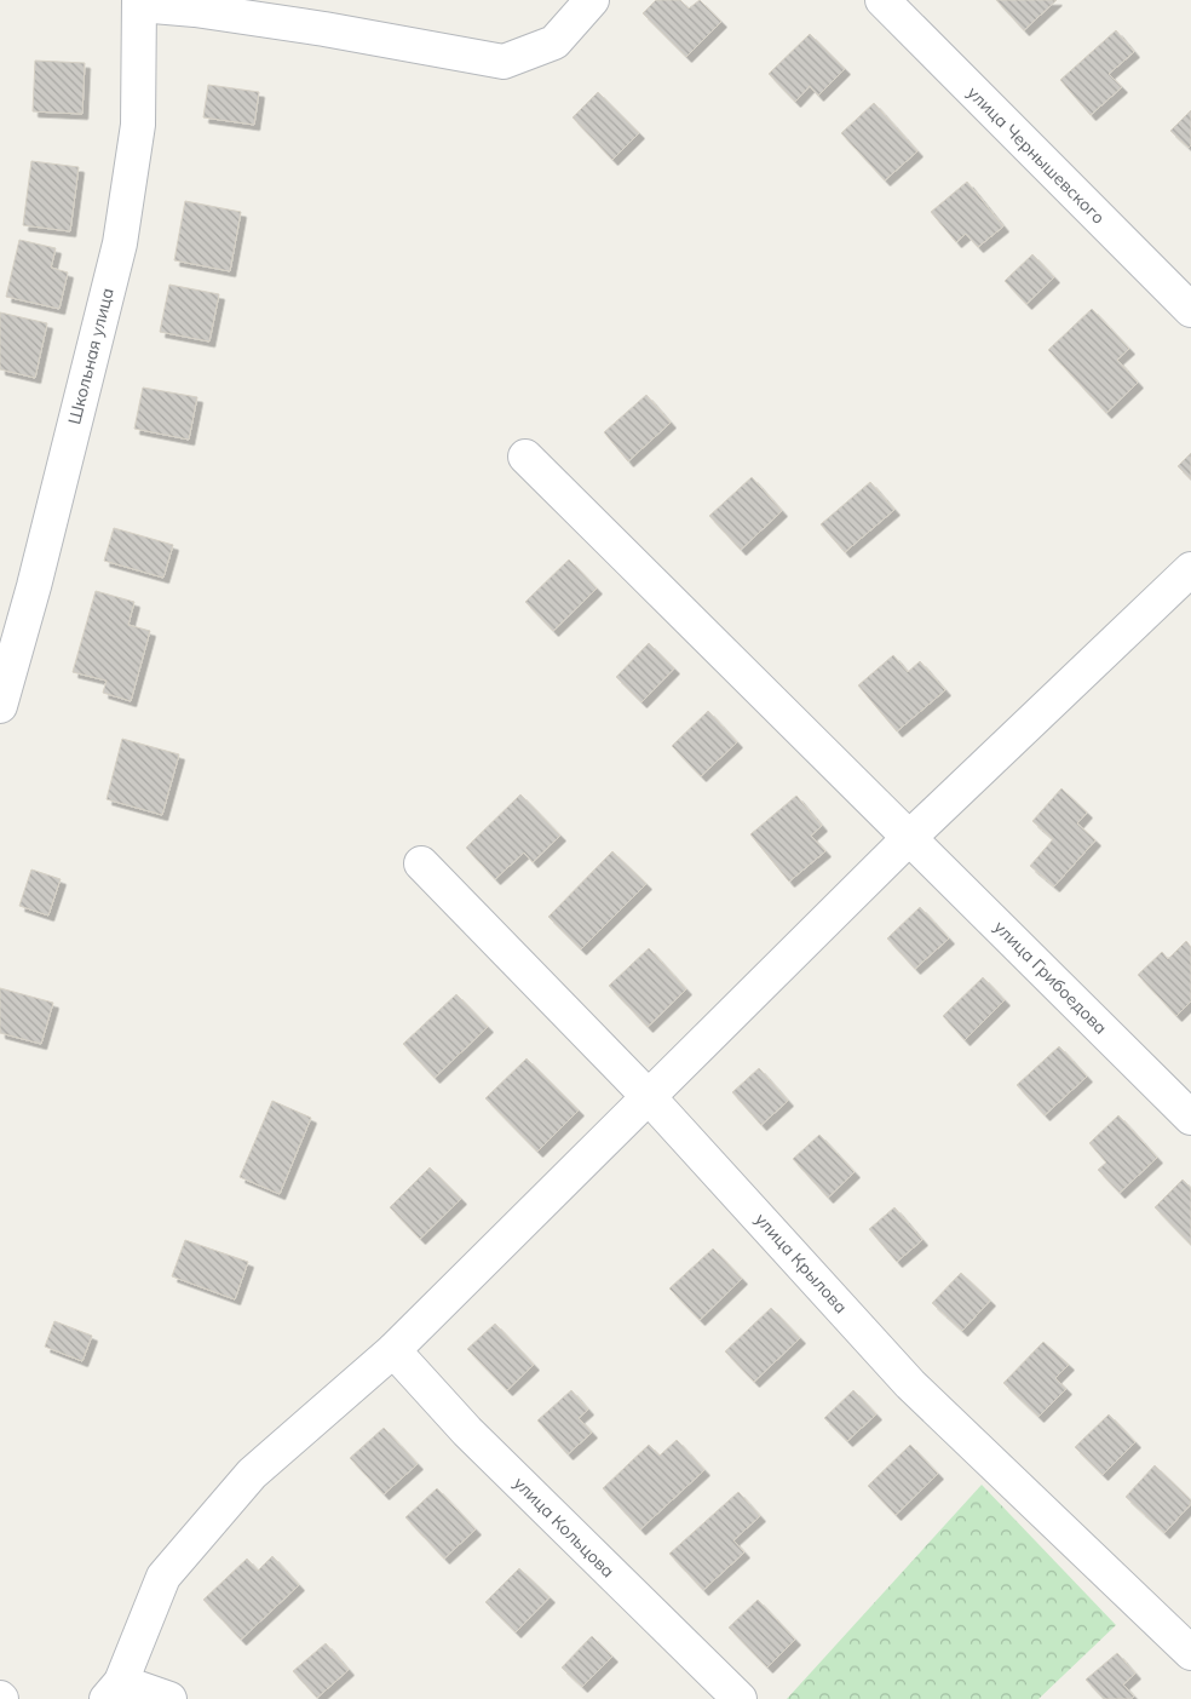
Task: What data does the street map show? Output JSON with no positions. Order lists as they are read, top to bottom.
{
  "streets": {
    "street": [
      "улица Чернышевского",
      "Школьная улица",
      "улица Грибоедова",
      "улица Крылова",
      "улица Кольцова"
    ]
  }
}
